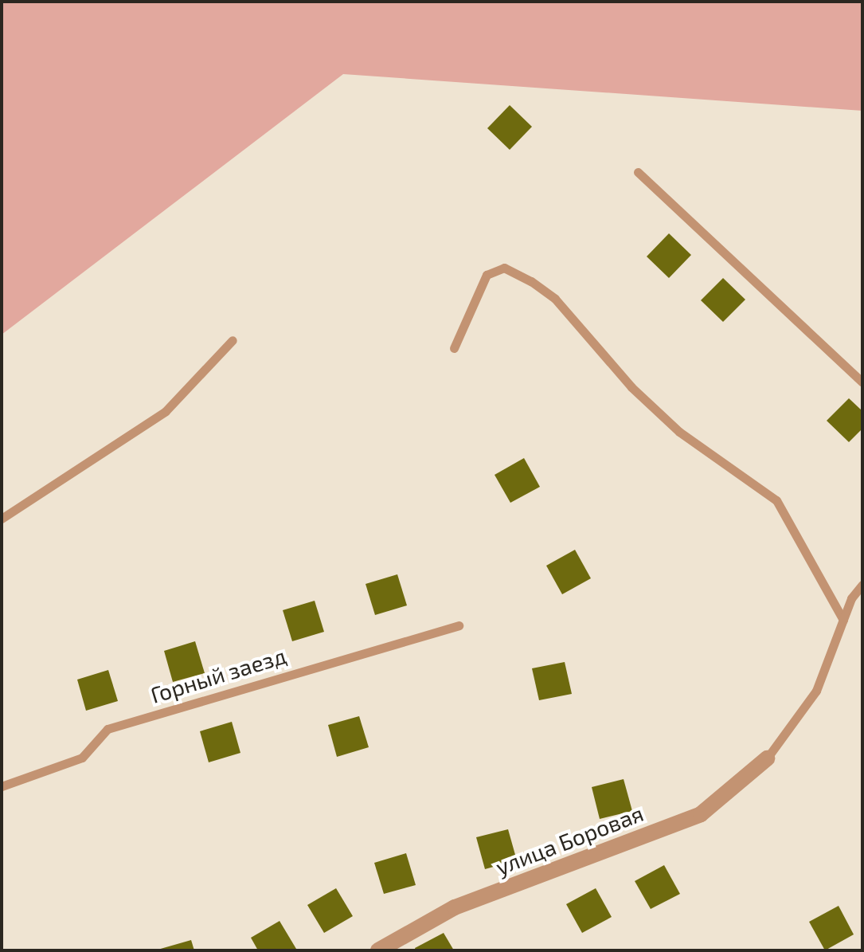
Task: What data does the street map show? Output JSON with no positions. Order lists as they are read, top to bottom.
{
  "streets": {
    "street": ["улица Боровая"],
    "lane": ["Горный заезд"]
  }
}
